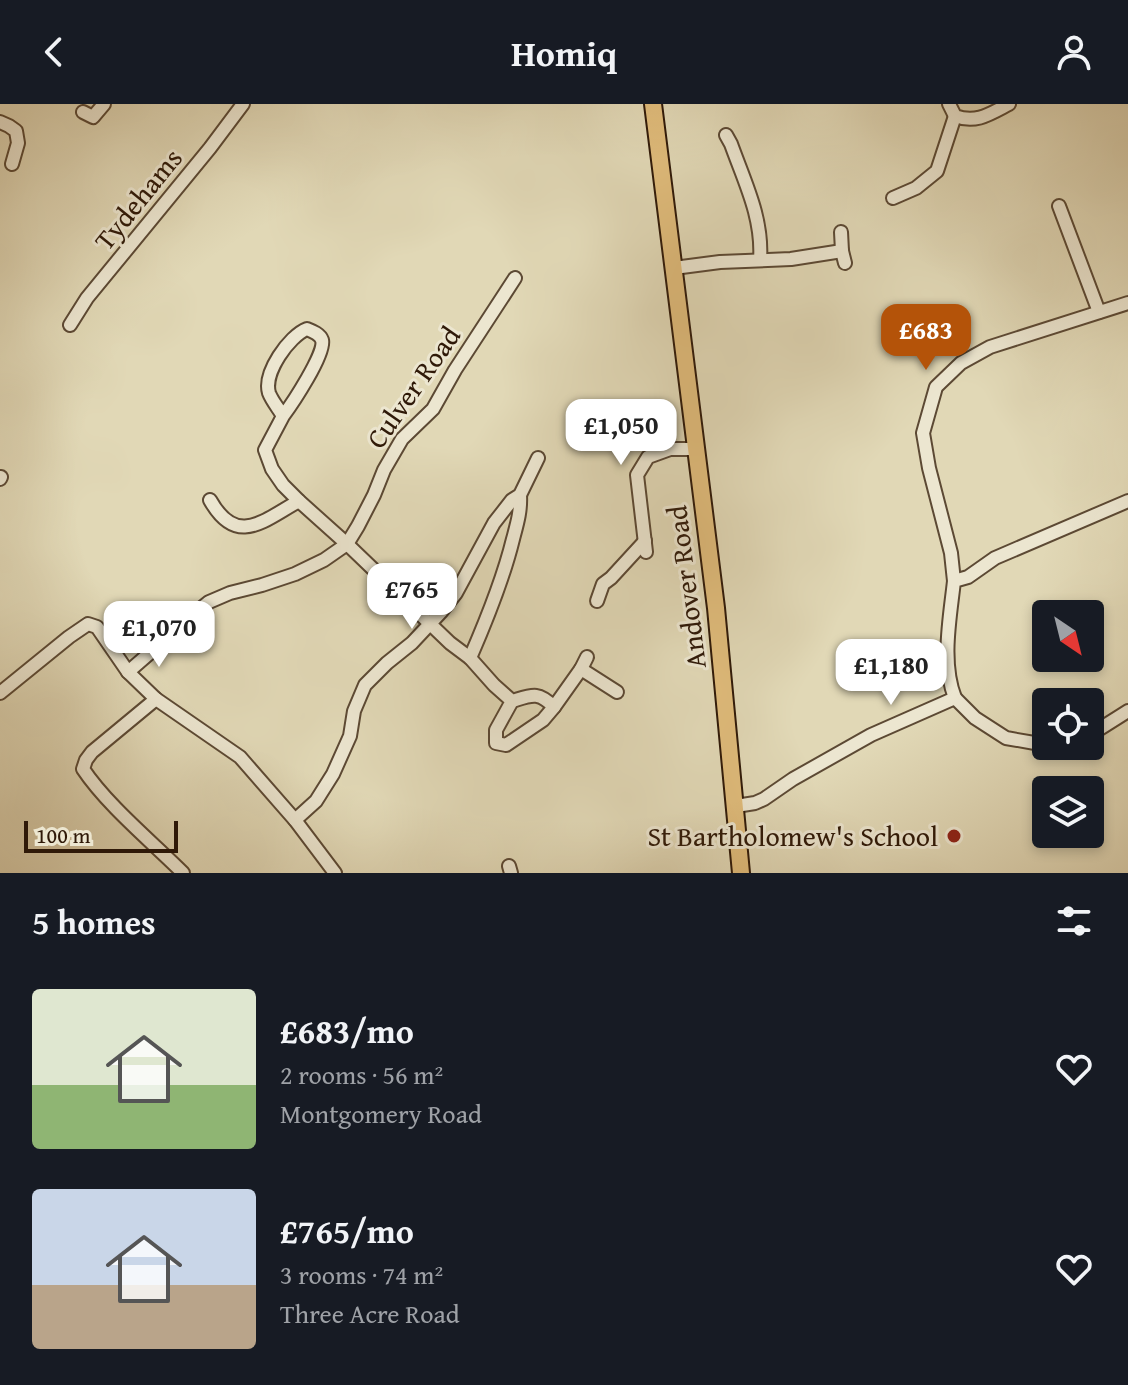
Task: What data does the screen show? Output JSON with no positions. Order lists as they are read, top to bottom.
{
  "streets": {
    "main road": ["Andover Road"],
    "street": ["Tydehams", "Culver Road"]
  },
  "places": ["St Bartholomew's School"],
  "scale_bar": "100 m",
  "north": "bottom right",
  "page": {
    "header": "Homiq",
    "price": [
      "£683",
      "£1,050",
      "£765",
      "£1,070",
      "£1,180"
    ],
    "scale": "100 m",
    "heading": "5 homes",
    "list": [
      {
        "name": "£683/mo",
        "note": "2 rooms · 56 m² · Montgomery Road"
      },
      {
        "name": "£765/mo",
        "note": "3 rooms · 74 m² · Three Acre Road"
      }
    ]
  }
}
